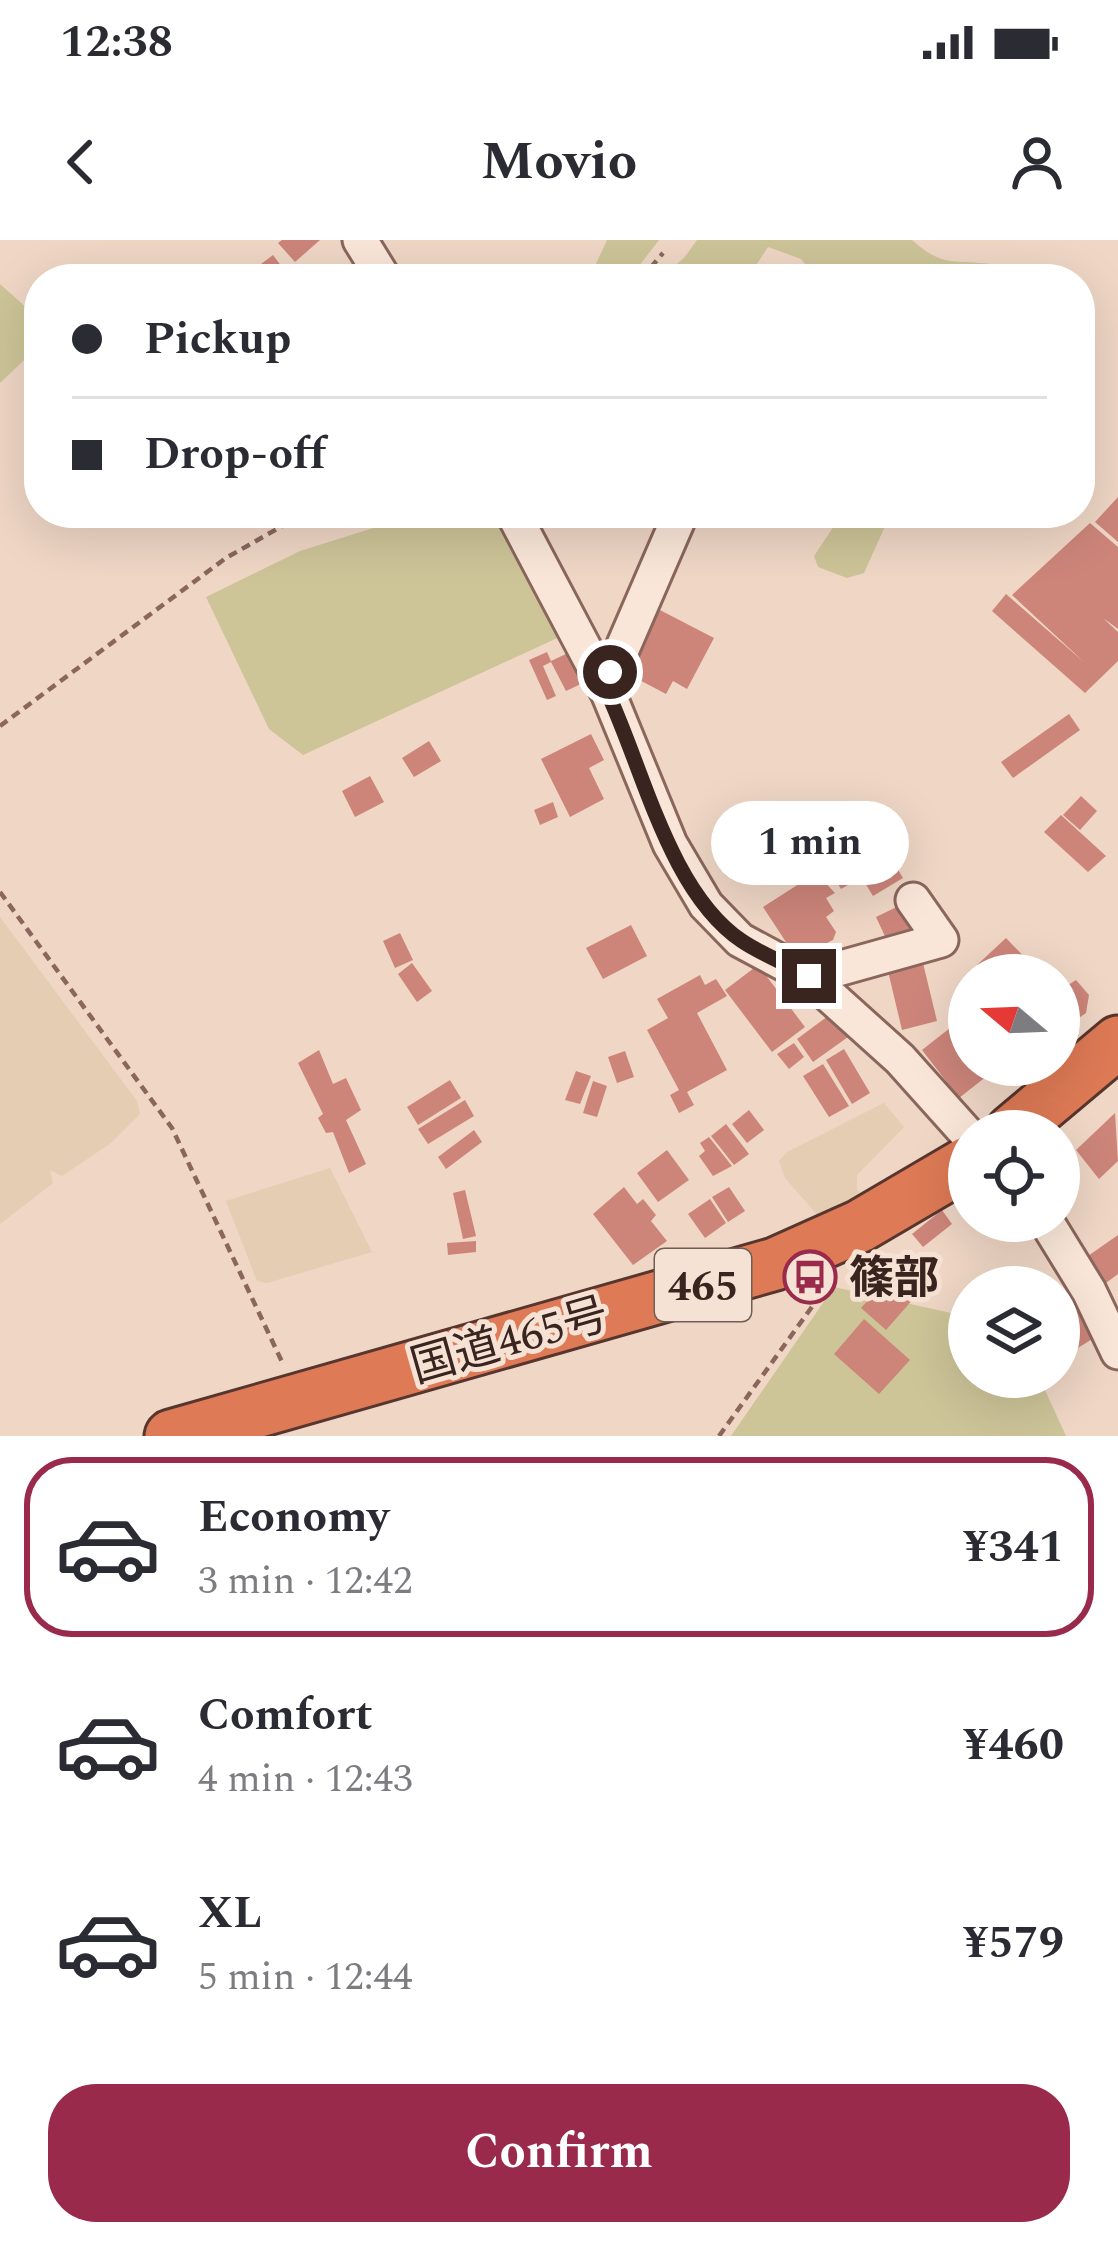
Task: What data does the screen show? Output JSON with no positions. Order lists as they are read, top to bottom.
{
  "streets": {
    "highway": ["465", "国道465号"]
  },
  "places": {
    "bus stop": ["篠部"]
  },
  "north": "left",
  "page": {
    "status": "12:38",
    "header": "Movio",
    "banner": ["Pickup", "Drop-off"],
    "bubble": "1 min",
    "list": [
      {
        "name": "Economy",
        "note": "3 min · 12:42",
        "value": "¥341"
      },
      {
        "name": "Comfort",
        "note": "4 min · 12:43",
        "value": "¥460"
      },
      {
        "name": "XL",
        "note": "5 min · 12:44",
        "value": "¥579"
      }
    ],
    "buttons": "Confirm"
  }
}
